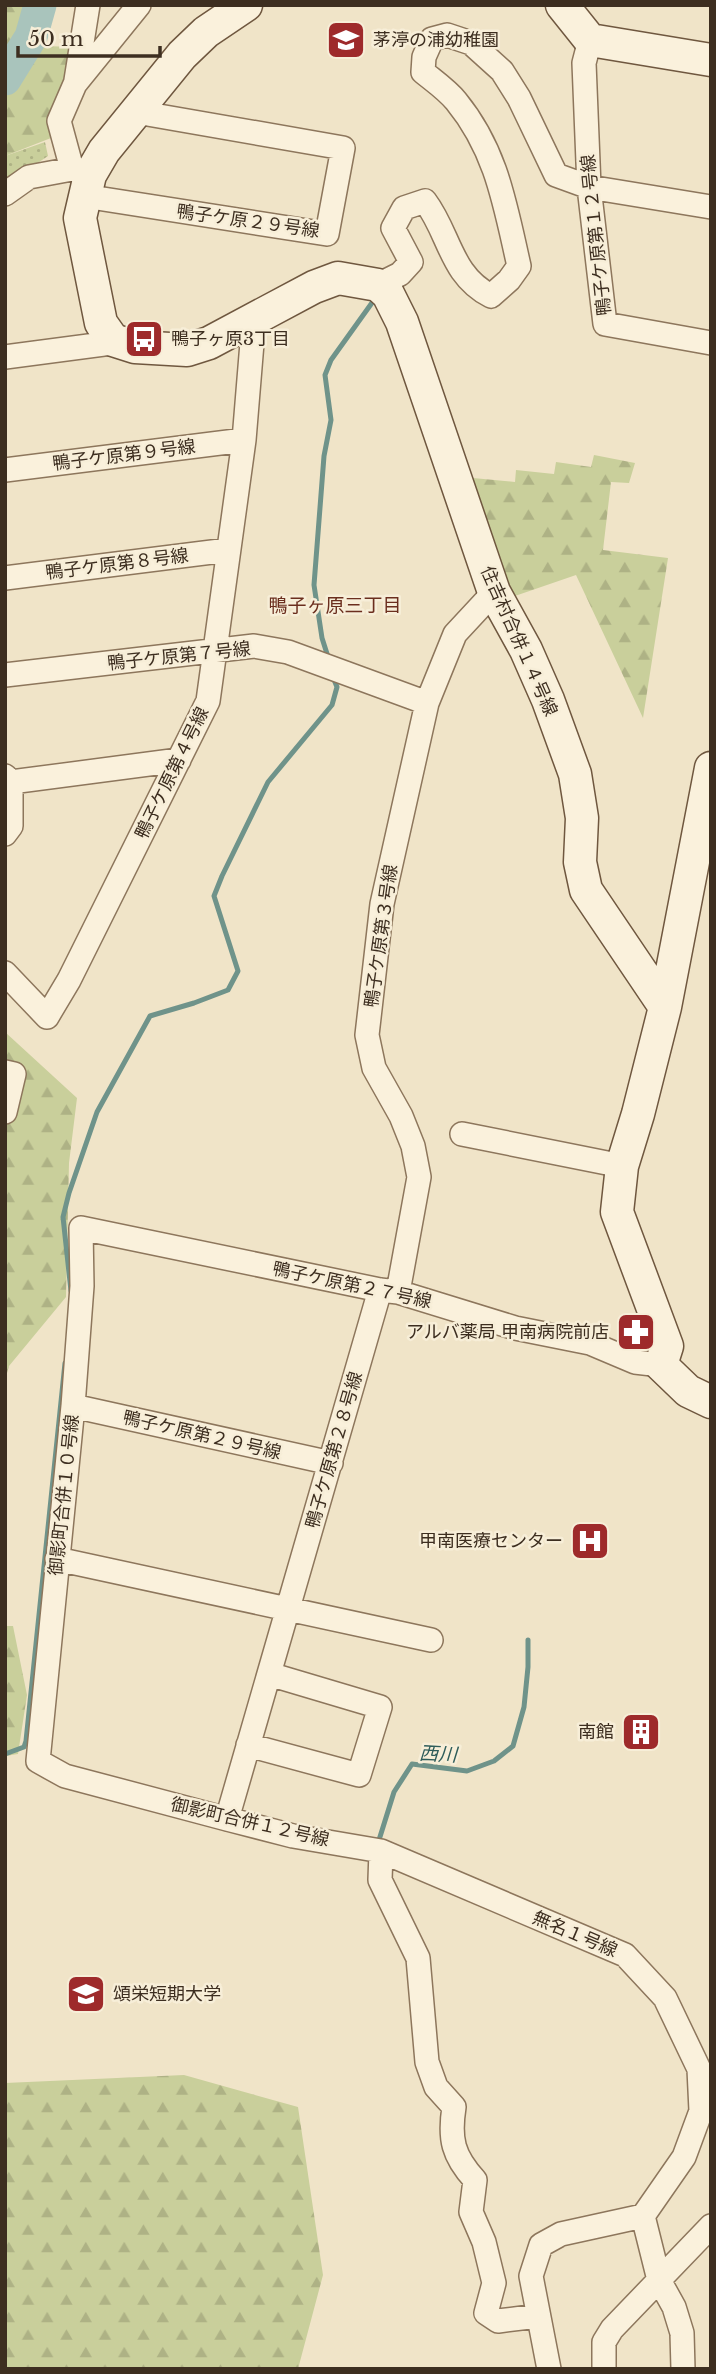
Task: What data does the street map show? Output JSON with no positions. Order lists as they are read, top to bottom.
{
  "streets": {
    "street": [
      "鴨子ケ原２９号線",
      "鴨子ケ原第１２号線",
      "鴨子ケ原第９号線",
      "鴨子ケ原第８号線",
      "住吉村合併１４号線",
      "鴨子ケ原第７号線",
      "鴨子ケ原第４号線",
      "鴨子ケ原第３号線",
      "鴨子ケ原第２７号線",
      "鴨子ケ原第２９号線",
      "鴨子ケ原第２８号線",
      "御影町合併１０号線",
      "御影町合併１２号線",
      "無名１号線"
    ]
  },
  "crossings": [
    ["鴨子ケ原第９号線", "鴨子ケ原第４号線"],
    ["鴨子ケ原第８号線", "鴨子ケ原第４号線"],
    ["住吉村合併１４号線", "鴨子ケ原第３号線"],
    ["鴨子ケ原第７号線", "鴨子ケ原第４号線"],
    ["鴨子ケ原第７号線", "鴨子ケ原第３号線"],
    ["鴨子ケ原第３号線", "鴨子ケ原第２７号線"],
    ["鴨子ケ原第３号線", "鴨子ケ原第２８号線"],
    ["鴨子ケ原第２７号線", "鴨子ケ原第２８号線"],
    ["鴨子ケ原第２７号線", "御影町合併１０号線"],
    ["鴨子ケ原第２９号線", "鴨子ケ原第２８号線"],
    ["鴨子ケ原第２９号線", "御影町合併１０号線"],
    ["鴨子ケ原第２８号線", "御影町合併１２号線"],
    ["御影町合併１０号線", "御影町合併１２号線"],
    ["御影町合併１２号線", "無名１号線"]
  ],
  "districts": ["鴨子ヶ原三丁目"],
  "water": ["西川"],
  "places": {
    "school or university": ["茅渟の浦幼稚園", "頌栄短期大学"],
    "bus stop": ["鴨子ヶ原3丁目"],
    "pharmacy": ["アルバ薬局 甲南病院前店"],
    "hospital": ["甲南医療センター"],
    "building": ["南館"]
  },
  "scale_bar": "50 m"
}
